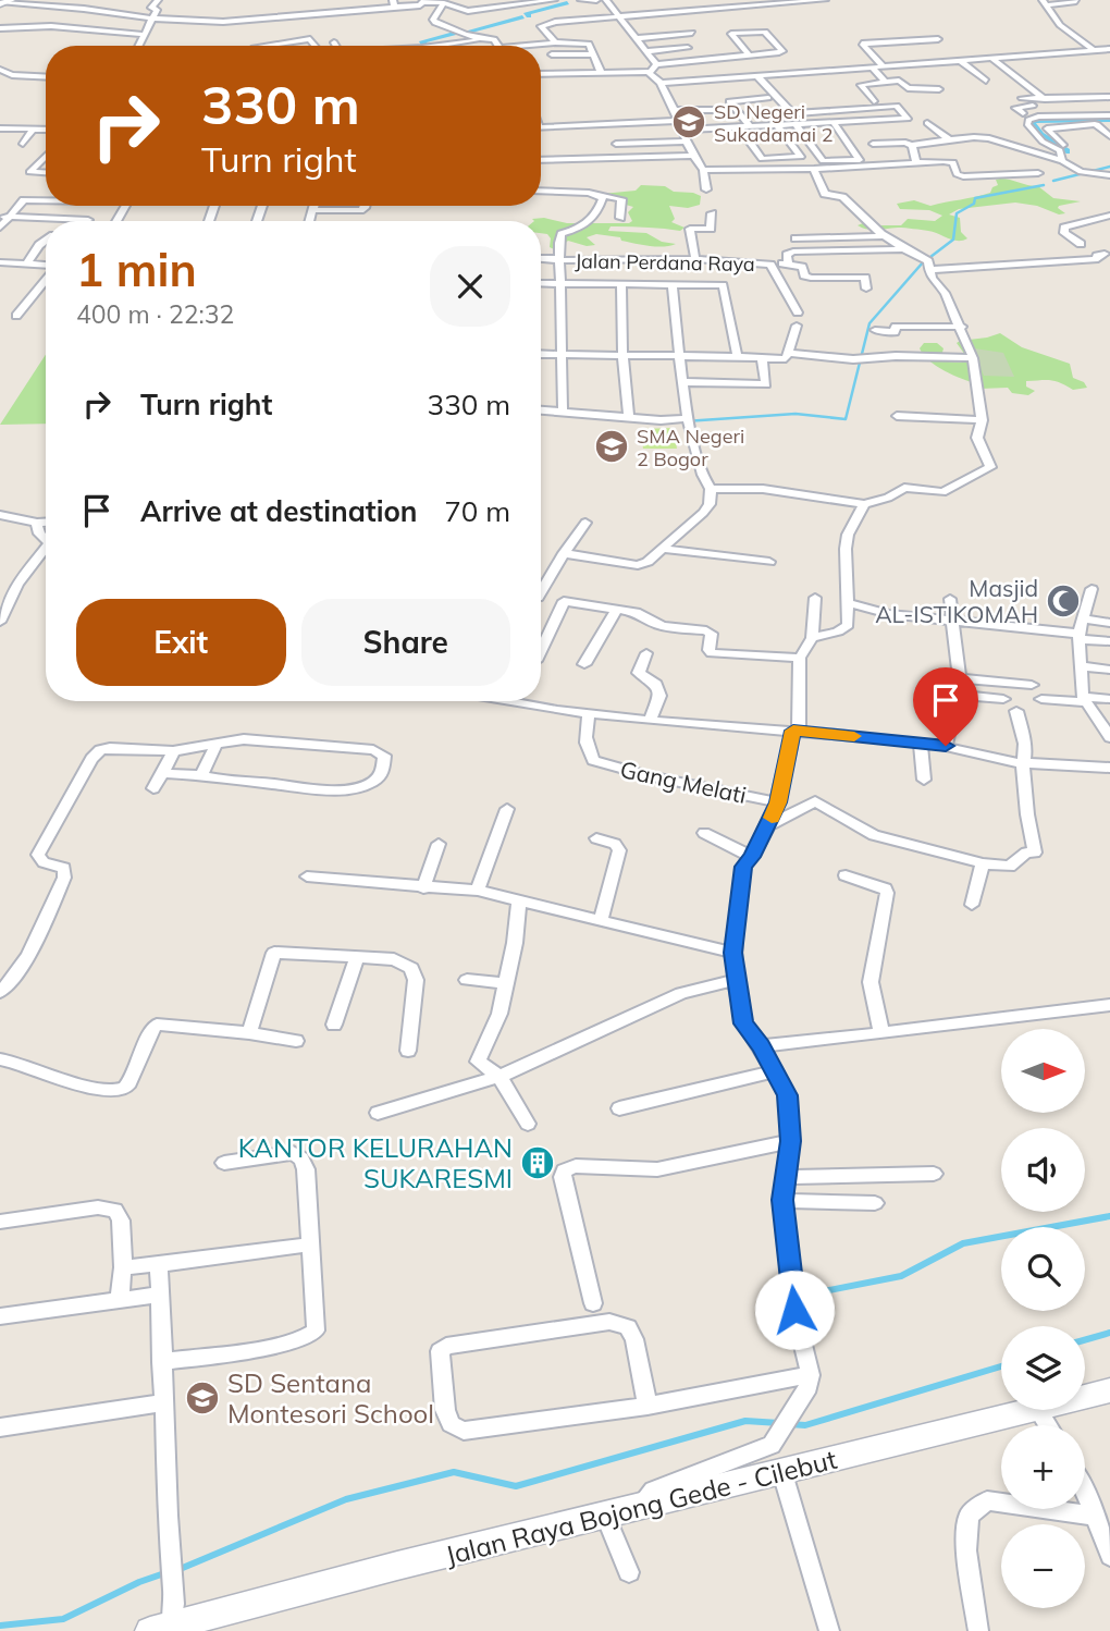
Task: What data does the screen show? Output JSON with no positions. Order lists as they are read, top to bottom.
{
  "streets": {
    "main road": ["Jalan Raya Bojong Gede - Cilebut"],
    "street": ["Jalan Perdana Raya", "Gang Melati"]
  },
  "places": {
    "school or university": ["SD Negeri Sukadamai 2", "SMA Negeri 2 Bogor", "SD Sentana Montesori School"],
    "mosque": ["Masjid AL-ISTIKOMAH"],
    "building": ["KANTOR KELURAHAN SUKARESMI"]
  },
  "north": "right",
  "page": {
    "turn": ["330 m", "Turn right"],
    "heading": ["1 min", "400 m · 22:32"],
    "list": [
      {
        "name": "Turn right",
        "value": "330 m"
      },
      {
        "name": "Arrive at destination",
        "value": "70 m"
      }
    ],
    "buttons": ["Exit", "Share"],
    "map_buttons": ["+", "−"]
  }
}
